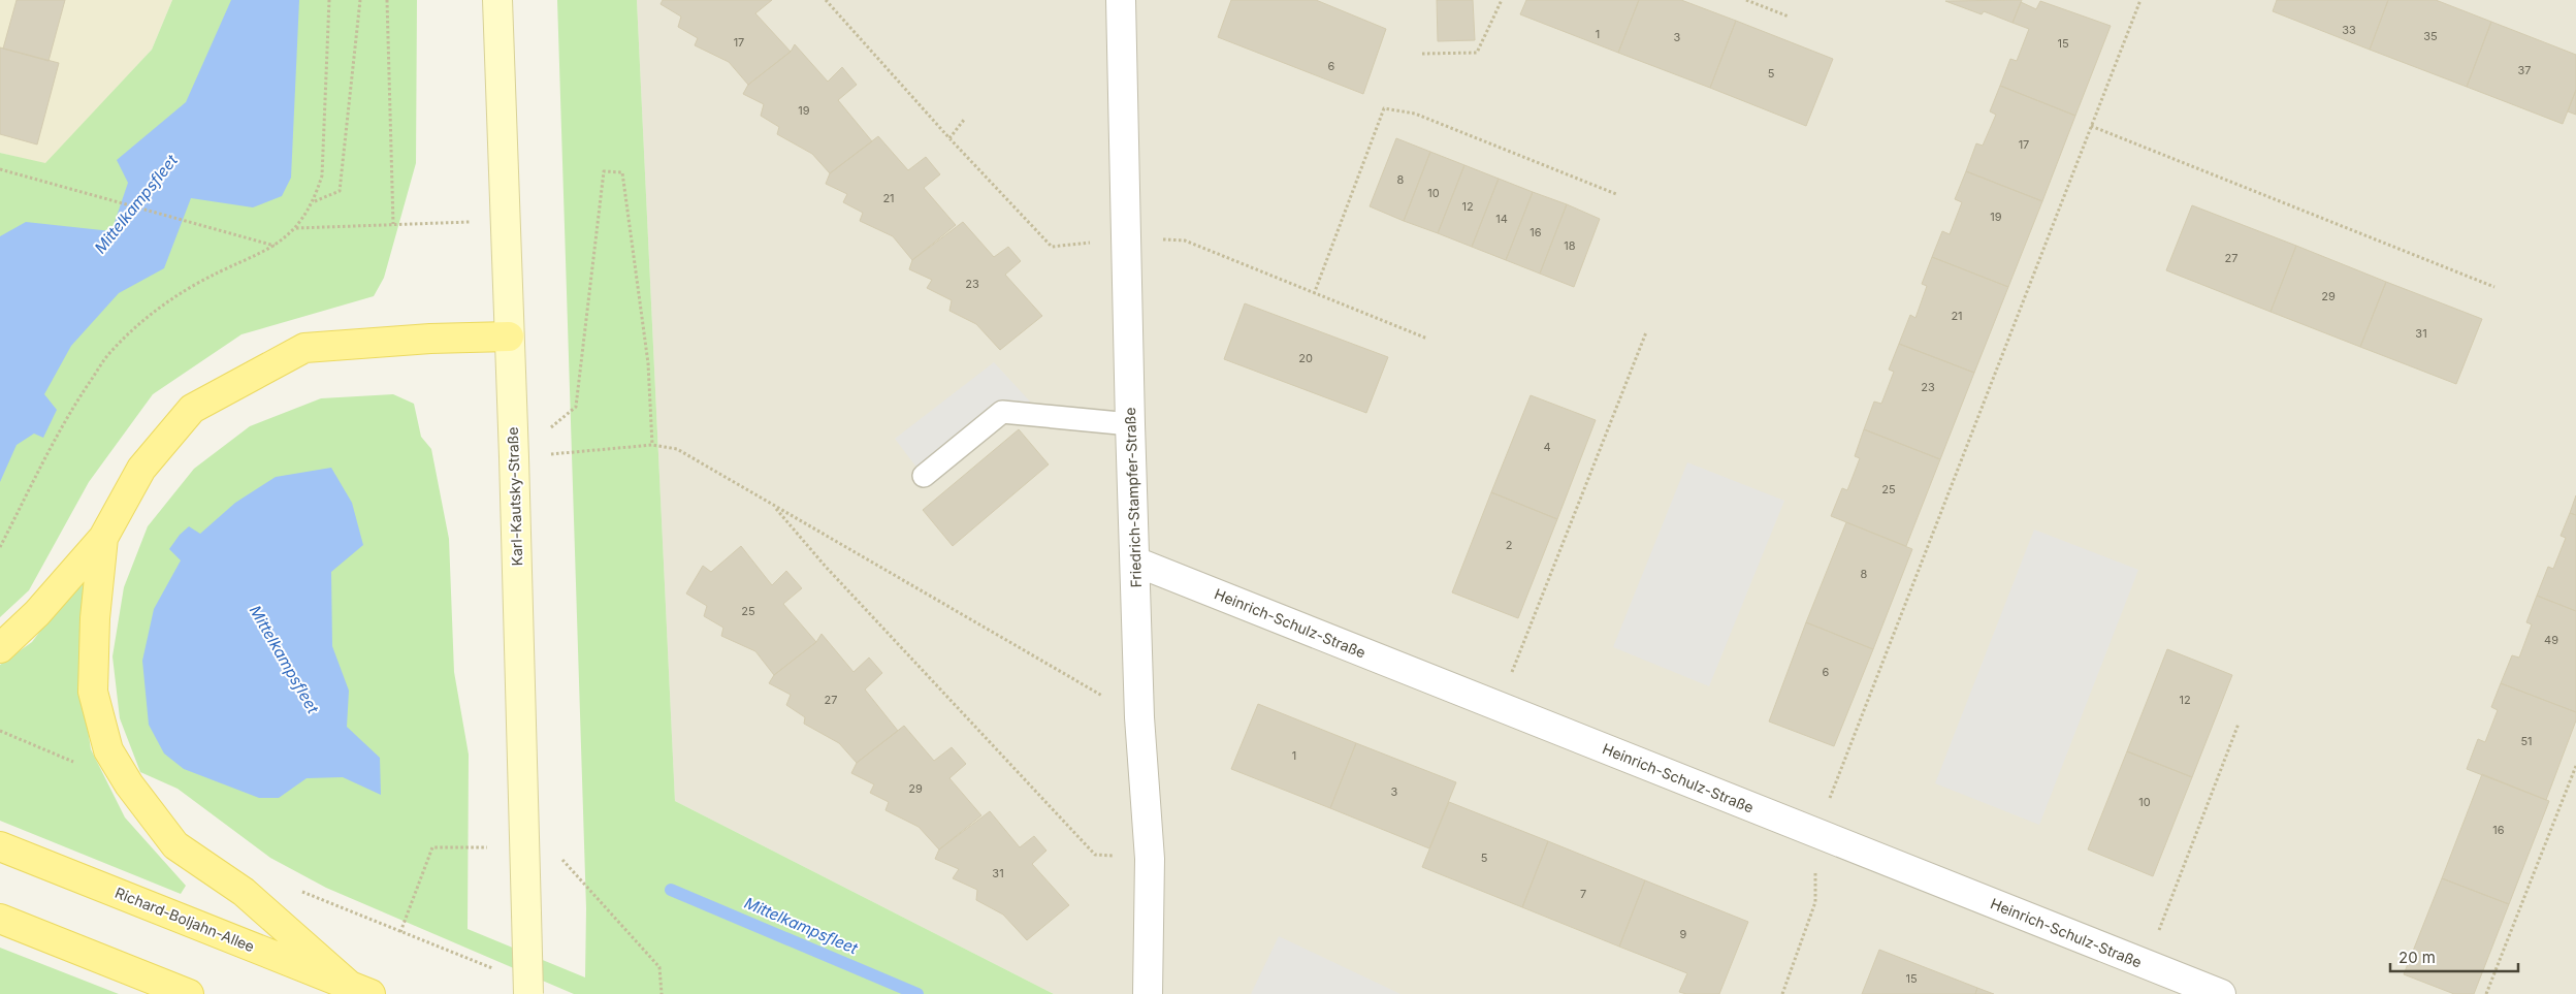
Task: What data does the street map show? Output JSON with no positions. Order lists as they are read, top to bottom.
{
  "streets": {
    "main road": ["Richard-Boljahn-Allee"],
    "street": ["Karl-Kautsky-Straße", "Friedrich-Stampfer-Straße", "Heinrich-Schulz-Straße"]
  },
  "crossings": [
    ["Friedrich-Stampfer-Straße", "Heinrich-Schulz-Straße"]
  ],
  "water": ["Mittelkampsfleet"],
  "house_numbers": [
    "33",
    "1",
    "35",
    "3",
    "17",
    "15",
    "6",
    "37",
    "5",
    "19",
    "17",
    "8",
    "10",
    "21",
    "12",
    "19",
    "14",
    "16",
    "18",
    "27",
    "23",
    "29",
    "21",
    "31",
    "20",
    "23",
    "4",
    "25",
    "2",
    "8",
    "25",
    "49",
    "6",
    "27",
    "12",
    "51",
    "1",
    "29",
    "3",
    "10",
    "16",
    "5",
    "31",
    "7",
    "9",
    "15"
  ],
  "scale_bar": "20 m"
}
